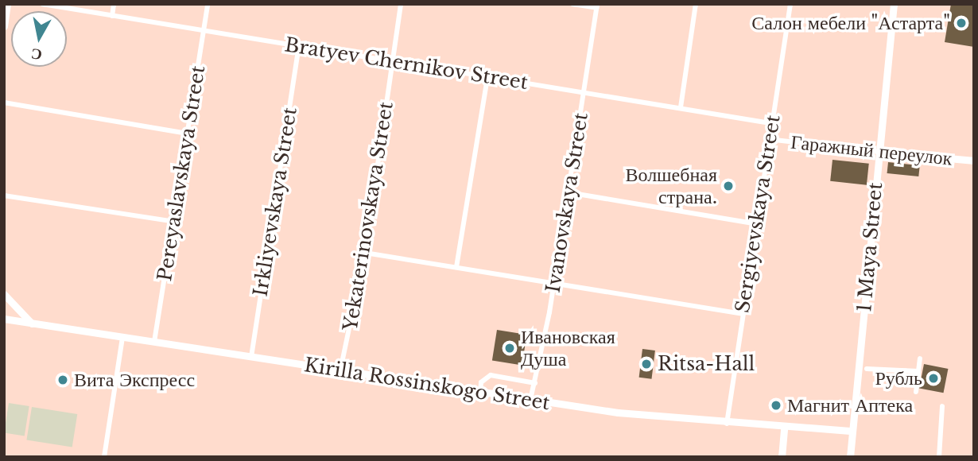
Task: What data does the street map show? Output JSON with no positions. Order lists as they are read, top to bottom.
{
  "streets": {
    "main road": ["Гаражный переулок", "1 Maya Street", "Kirilla Rossinskogo Street"],
    "street": [
      "Bratyev Chernikov Street",
      "Pereyaslavskaya Street",
      "Irkliyevskaya Street",
      "Ivanovskaya Street",
      "Sergiyevskaya Street",
      "Yekaterinovskaya Street"
    ]
  },
  "crossings": [
    ["Bratyev Chernikov Street", "Pereyaslavskaya Street"],
    ["Bratyev Chernikov Street", "Irkliyevskaya Street"],
    ["Bratyev Chernikov Street", "Ivanovskaya Street"],
    ["Bratyev Chernikov Street", "Sergiyevskaya Street"],
    ["Bratyev Chernikov Street", "Yekaterinovskaya Street"],
    ["Гаражный переулок", "Sergiyevskaya Street"],
    ["Гаражный переулок", "1 Maya Street"],
    ["Pereyaslavskaya Street", "Kirilla Rossinskogo Street"],
    ["Irkliyevskaya Street", "Kirilla Rossinskogo Street"],
    ["Ivanovskaya Street", "Kirilla Rossinskogo Street"],
    ["Sergiyevskaya Street", "Kirilla Rossinskogo Street"],
    ["Yekaterinovskaya Street", "Kirilla Rossinskogo Street"],
    ["1 Maya Street", "Kirilla Rossinskogo Street"]
  ],
  "places": [
    "Салон мебели \"Астарта\"",
    "Волшебная страна.",
    "Ивановская Душа",
    "Ritsa-Hall",
    "Рубль",
    "Вита Экспресс",
    "Магнит Аптека"
  ],
  "north": "bottom"
}
